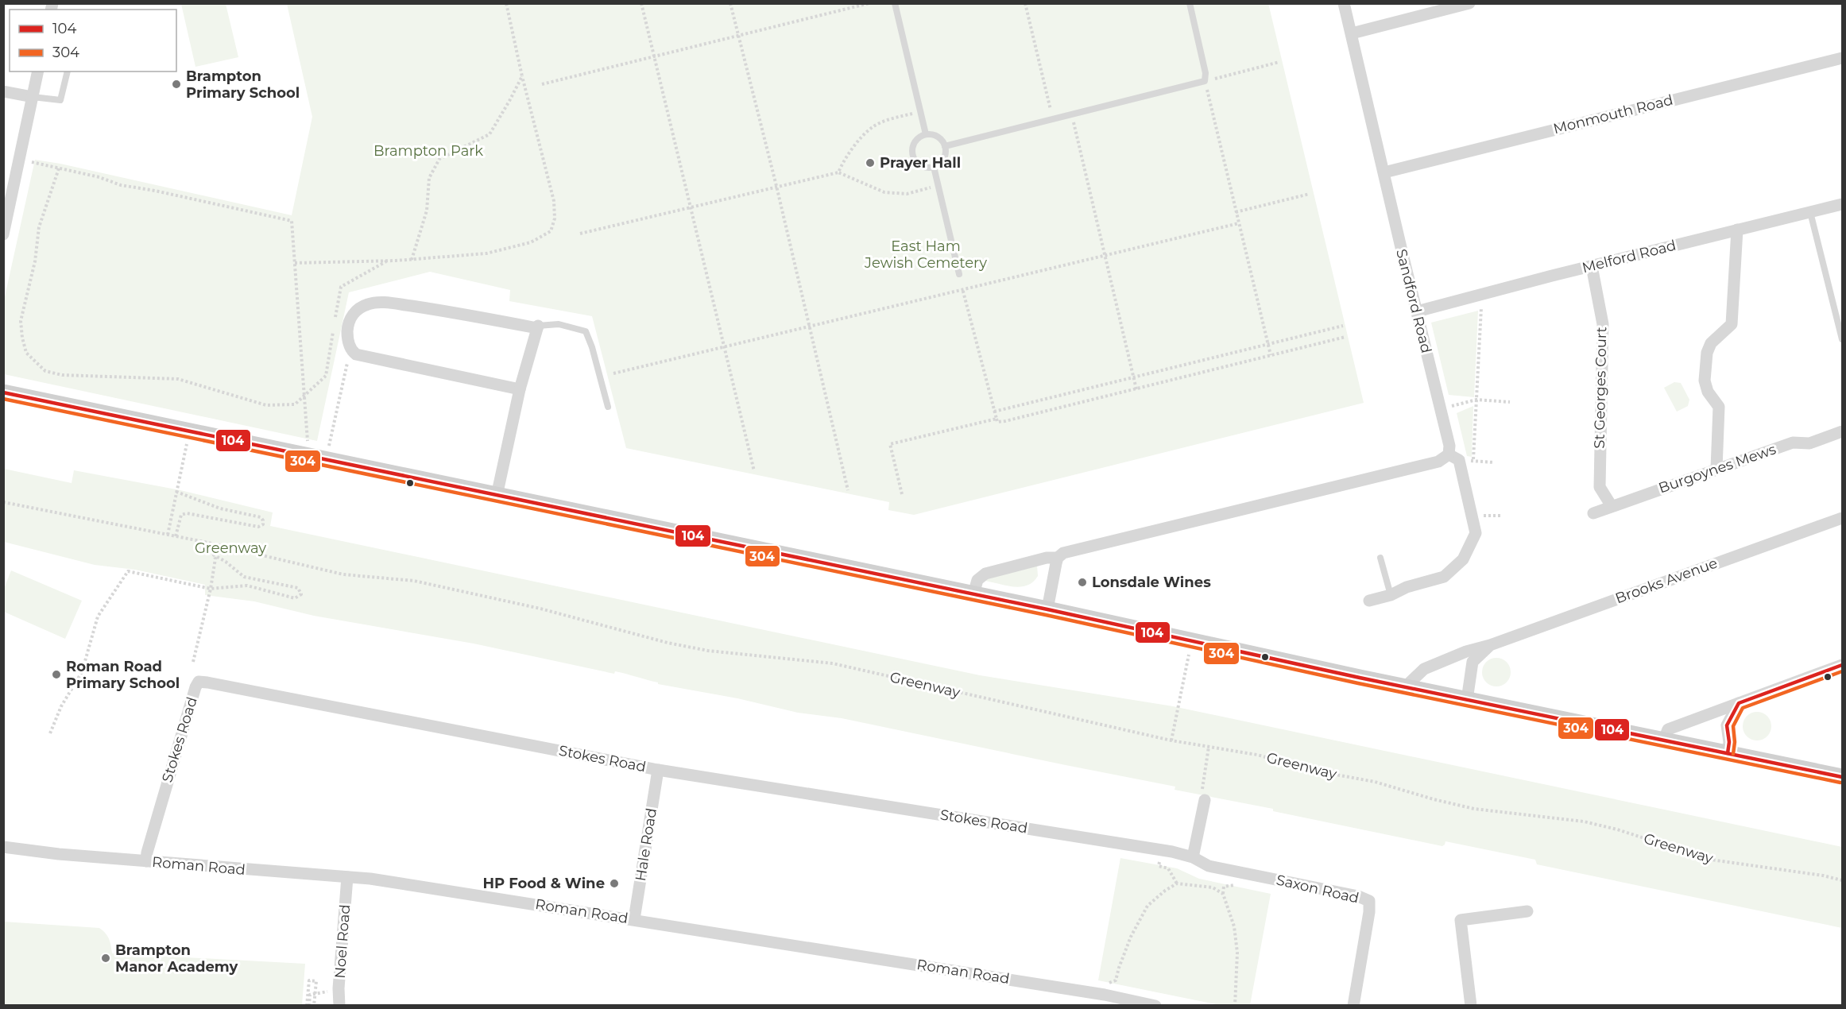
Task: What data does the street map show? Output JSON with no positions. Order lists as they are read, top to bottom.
{
  "streets": {
    "street": [
      "Monmouth Road",
      "Melford Road",
      "Sandford Road",
      "St Georges Court",
      "Burgoynes Mews",
      "Brooks Avenue",
      "Stokes Road",
      "Hale Road",
      "Roman Road",
      "Saxon Road",
      "Noel Road"
    ],
    "path": ["Greenway"]
  },
  "crossings": [
    ["Monmouth Road", "Sandford Road"],
    ["Melford Road", "Sandford Road"],
    ["Melford Road", "St Georges Court"],
    ["St Georges Court", "Burgoynes Mews"],
    ["Stokes Road", "Hale Road"],
    ["Stokes Road", "Roman Road"],
    ["Stokes Road", "Saxon Road"],
    ["Hale Road", "Roman Road"],
    ["Roman Road", "Noel Road"]
  ],
  "parks": ["Brampton Park", "East Ham Jewish Cemetery", "Greenway"],
  "places": [
    "Brampton Primary School",
    "Prayer Hall",
    "Lonsdale Wines",
    "Roman Road Primary School",
    "HP Food & Wine",
    "Brampton Manor Academy"
  ],
  "lines": ["transit line 104", "transit line 304"],
  "legend": ["104", "304"]
}
